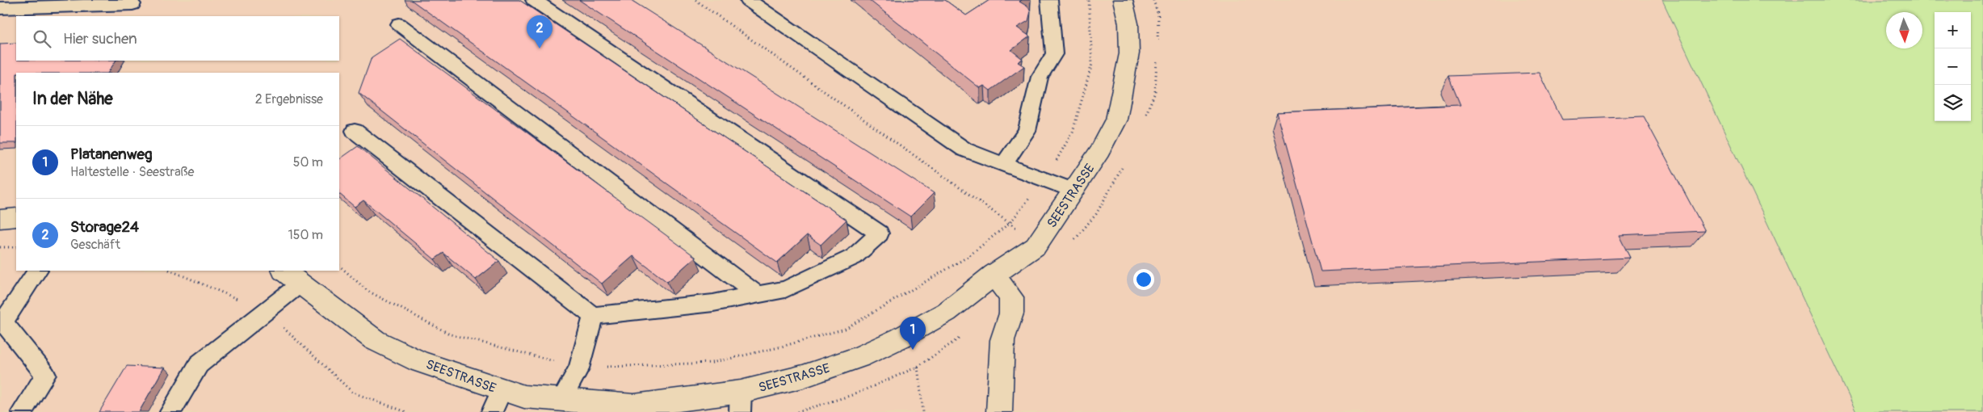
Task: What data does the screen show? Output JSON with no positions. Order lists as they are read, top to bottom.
{
  "streets": {
    "street": ["SEESTRASSE"]
  },
  "north": "bottom",
  "page": {
    "map_buttons": ["+", "−"],
    "pins": ["2", "1"],
    "search": "Hier suchen",
    "heading": ["In der Nähe", "2 Ergebnisse"],
    "list": [
      {
        "mark": "1",
        "name": "Platanenweg",
        "note": "Haltestelle · Seestraße",
        "value": "50 m"
      },
      {
        "mark": "2",
        "name": "Storage24",
        "note": "Geschäft",
        "value": "150 m"
      }
    ]
  }
}
